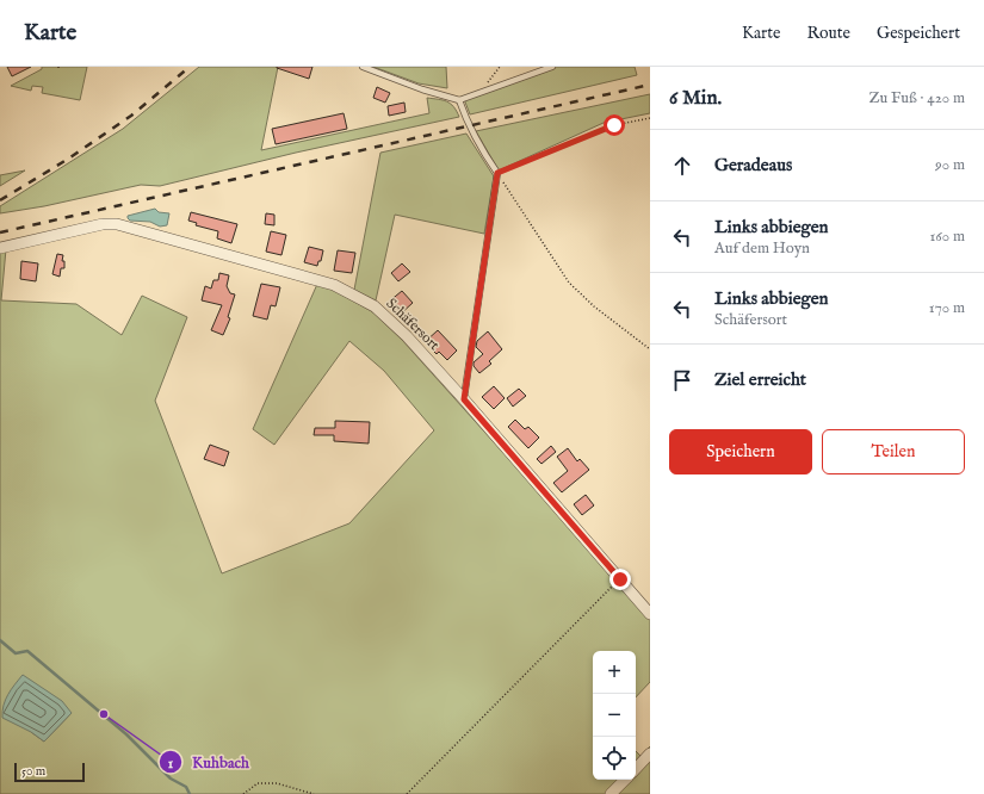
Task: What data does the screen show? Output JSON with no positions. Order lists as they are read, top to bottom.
{
  "streets": {
    "street": ["Schäfersort"]
  },
  "places": ["Kuhbach"],
  "scale_bar": "50 m",
  "page": {
    "header": "Karte",
    "nav": ["Karte", "Route", "Gespeichert"],
    "heading": ["6 Min.", "Zu Fuß · 420 m"],
    "list": [
      ["Geradeaus", "90 m"],
      ["Links abbiegen", "Auf dem Hoyn", "160 m"],
      ["Links abbiegen", "Schäfersort", "170 m"],
      "Ziel erreicht"
    ],
    "buttons": ["Speichern", "Teilen"],
    "map_buttons": ["+", "−"],
    "scale": "50 m"
  }
}
